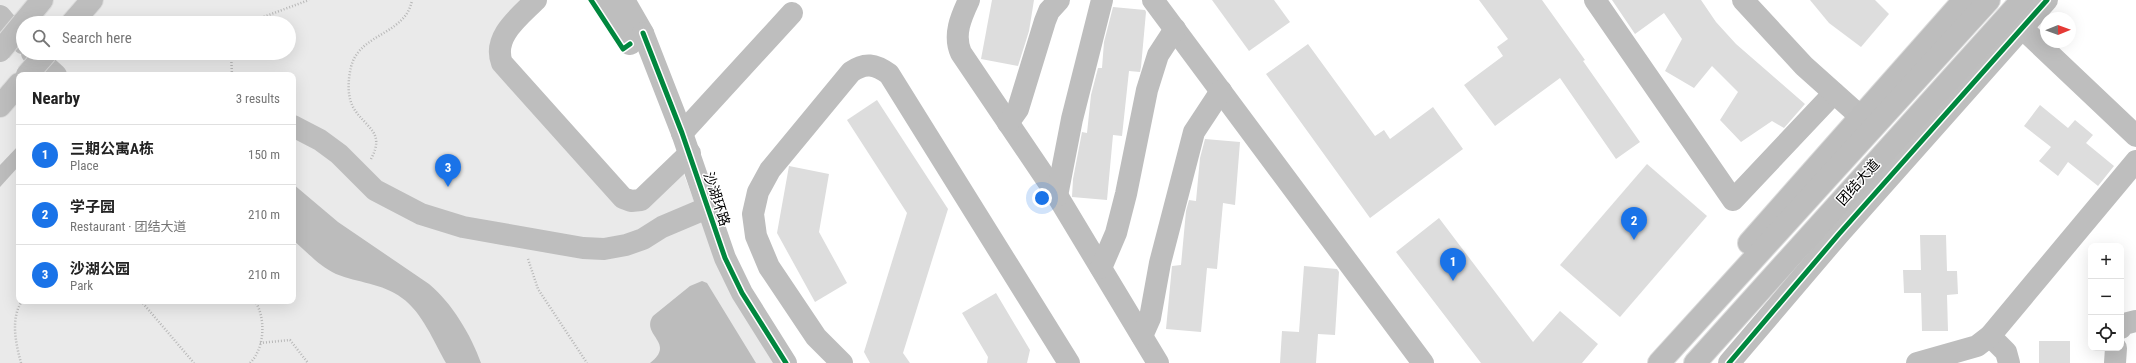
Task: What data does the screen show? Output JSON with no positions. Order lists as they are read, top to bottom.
{
  "streets": {
    "main road": ["团结大道"],
    "street": ["沙湖环路"]
  },
  "north": "right",
  "page": {
    "search": "Search here",
    "heading": ["Nearby", "3 results"],
    "list": [
      {
        "mark": "1",
        "name": "三期公寓A栋",
        "note": "Place",
        "value": "150 m"
      },
      {
        "mark": "2",
        "name": "学子园",
        "note": "Restaurant · 团结大道",
        "value": "210 m"
      },
      {
        "mark": "3",
        "name": "沙湖公园",
        "note": "Park",
        "value": "210 m"
      }
    ],
    "pins": ["3", "2", "1"],
    "map_buttons": ["+", "−"]
  }
}
